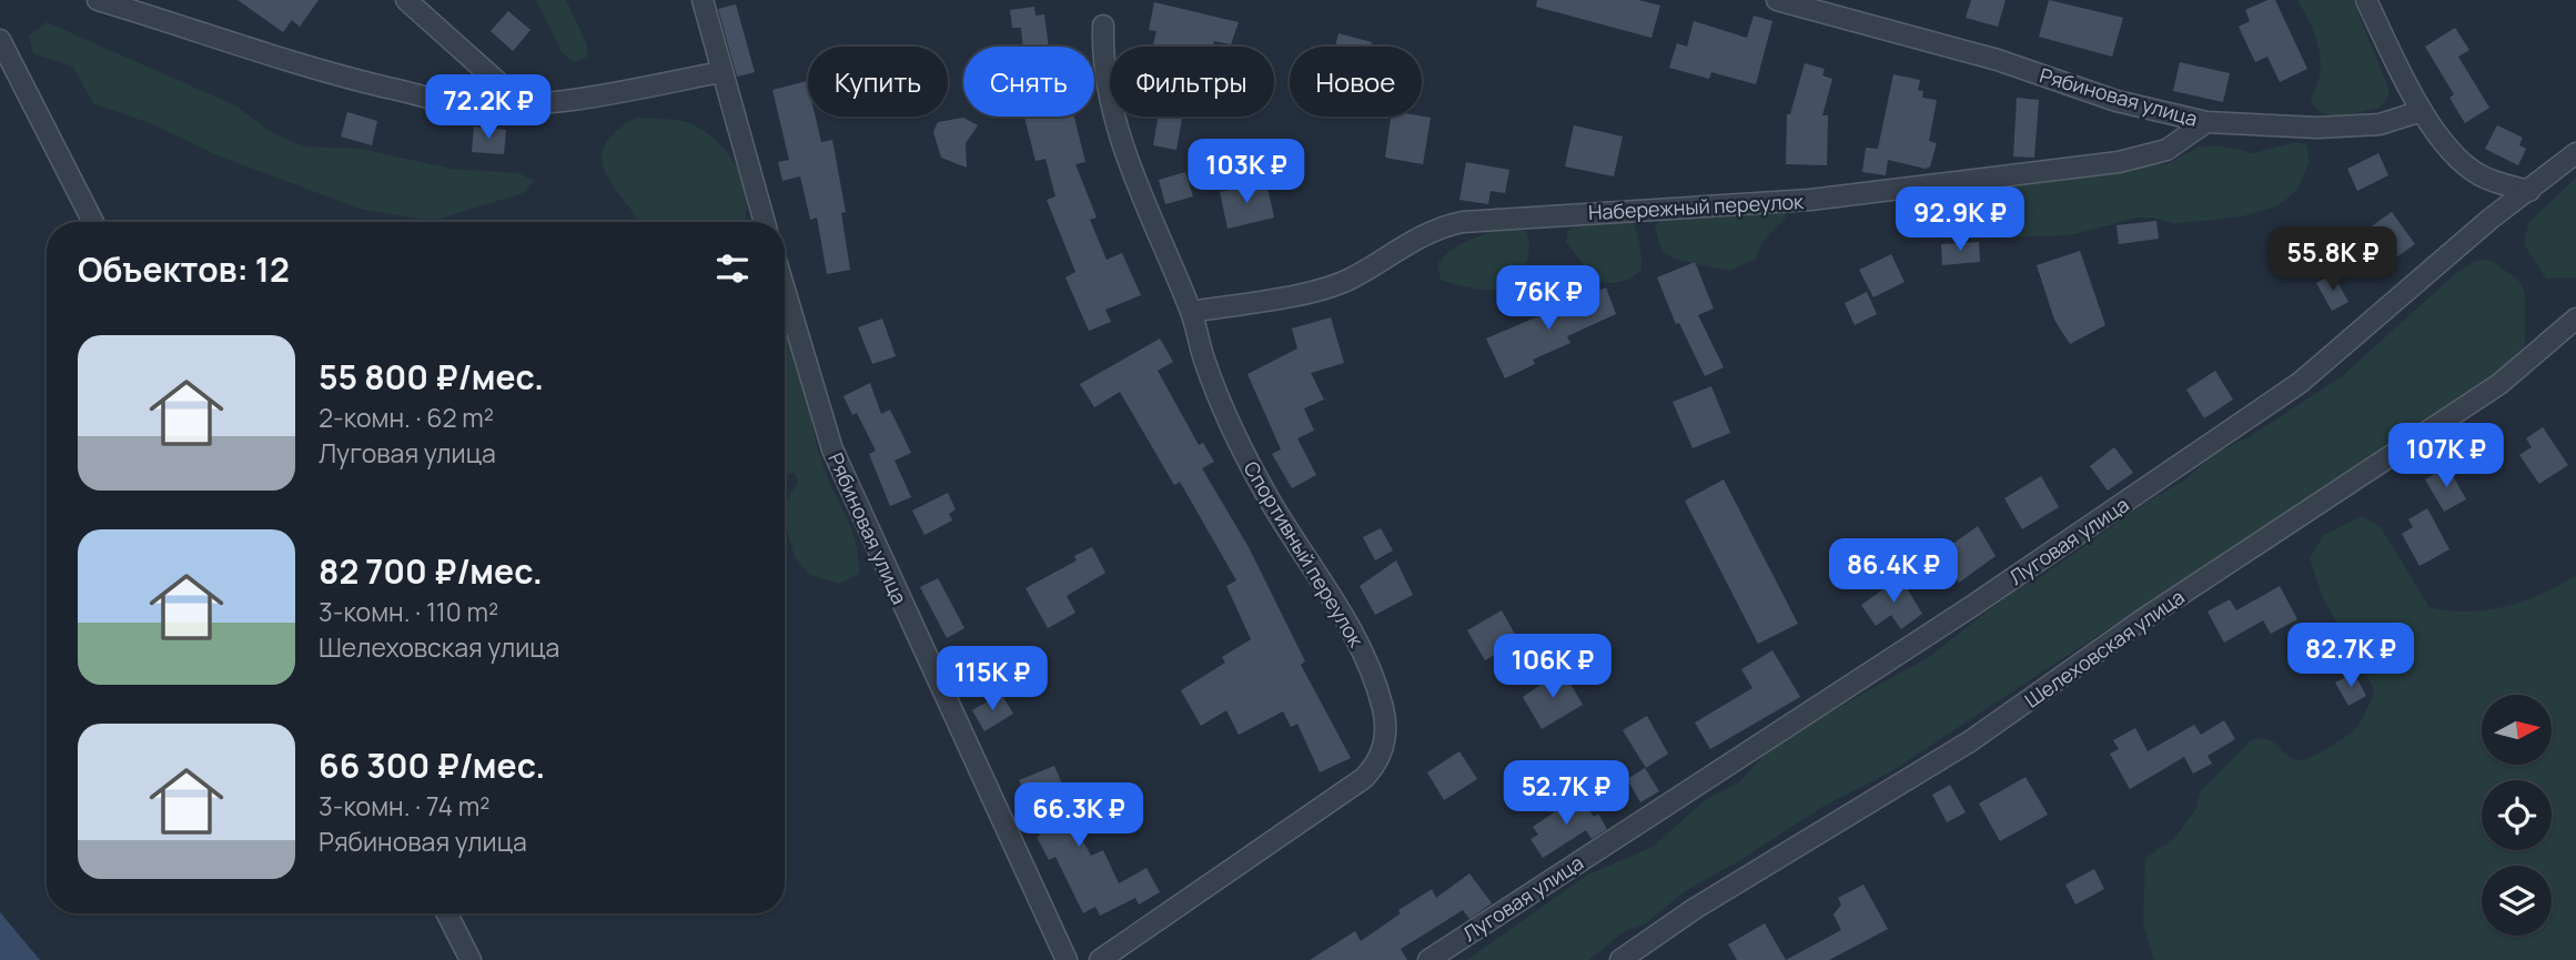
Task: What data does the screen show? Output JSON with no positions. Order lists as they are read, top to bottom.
{
  "streets": {
    "street": [
      "Рябиновая улица",
      "Набережный переулок",
      "Луговая улица",
      "Спортивный переулок",
      "Шелеховская улица"
    ]
  },
  "crossings": [
    ["Рябиновая улица", "Набережный переулок"],
    ["Набережный переулок", "Спортивный переулок"]
  ],
  "north": "right",
  "page": {
    "chip": [
      "Купить",
      "Снять",
      "Фильтры",
      "Новое"
    ],
    "price": [
      "72.2K ₽",
      "103K ₽",
      "92.9K ₽",
      "55.8K ₽",
      "76K ₽",
      "107K ₽",
      "86.4K ₽",
      "82.7K ₽",
      "106K ₽",
      "115K ₽",
      "52.7K ₽",
      "66.3K ₽"
    ],
    "heading": "Объектов: 12",
    "list": [
      {
        "name": "55 800 ₽/мес.",
        "note": "2-комн. · 62 m² · Луговая улица"
      },
      {
        "name": "82 700 ₽/мес.",
        "note": "3-комн. · 110 m² · Шелеховская улица"
      },
      {
        "name": "66 300 ₽/мес.",
        "note": "3-комн. · 74 m² · Рябиновая улица"
      }
    ]
  }
}
